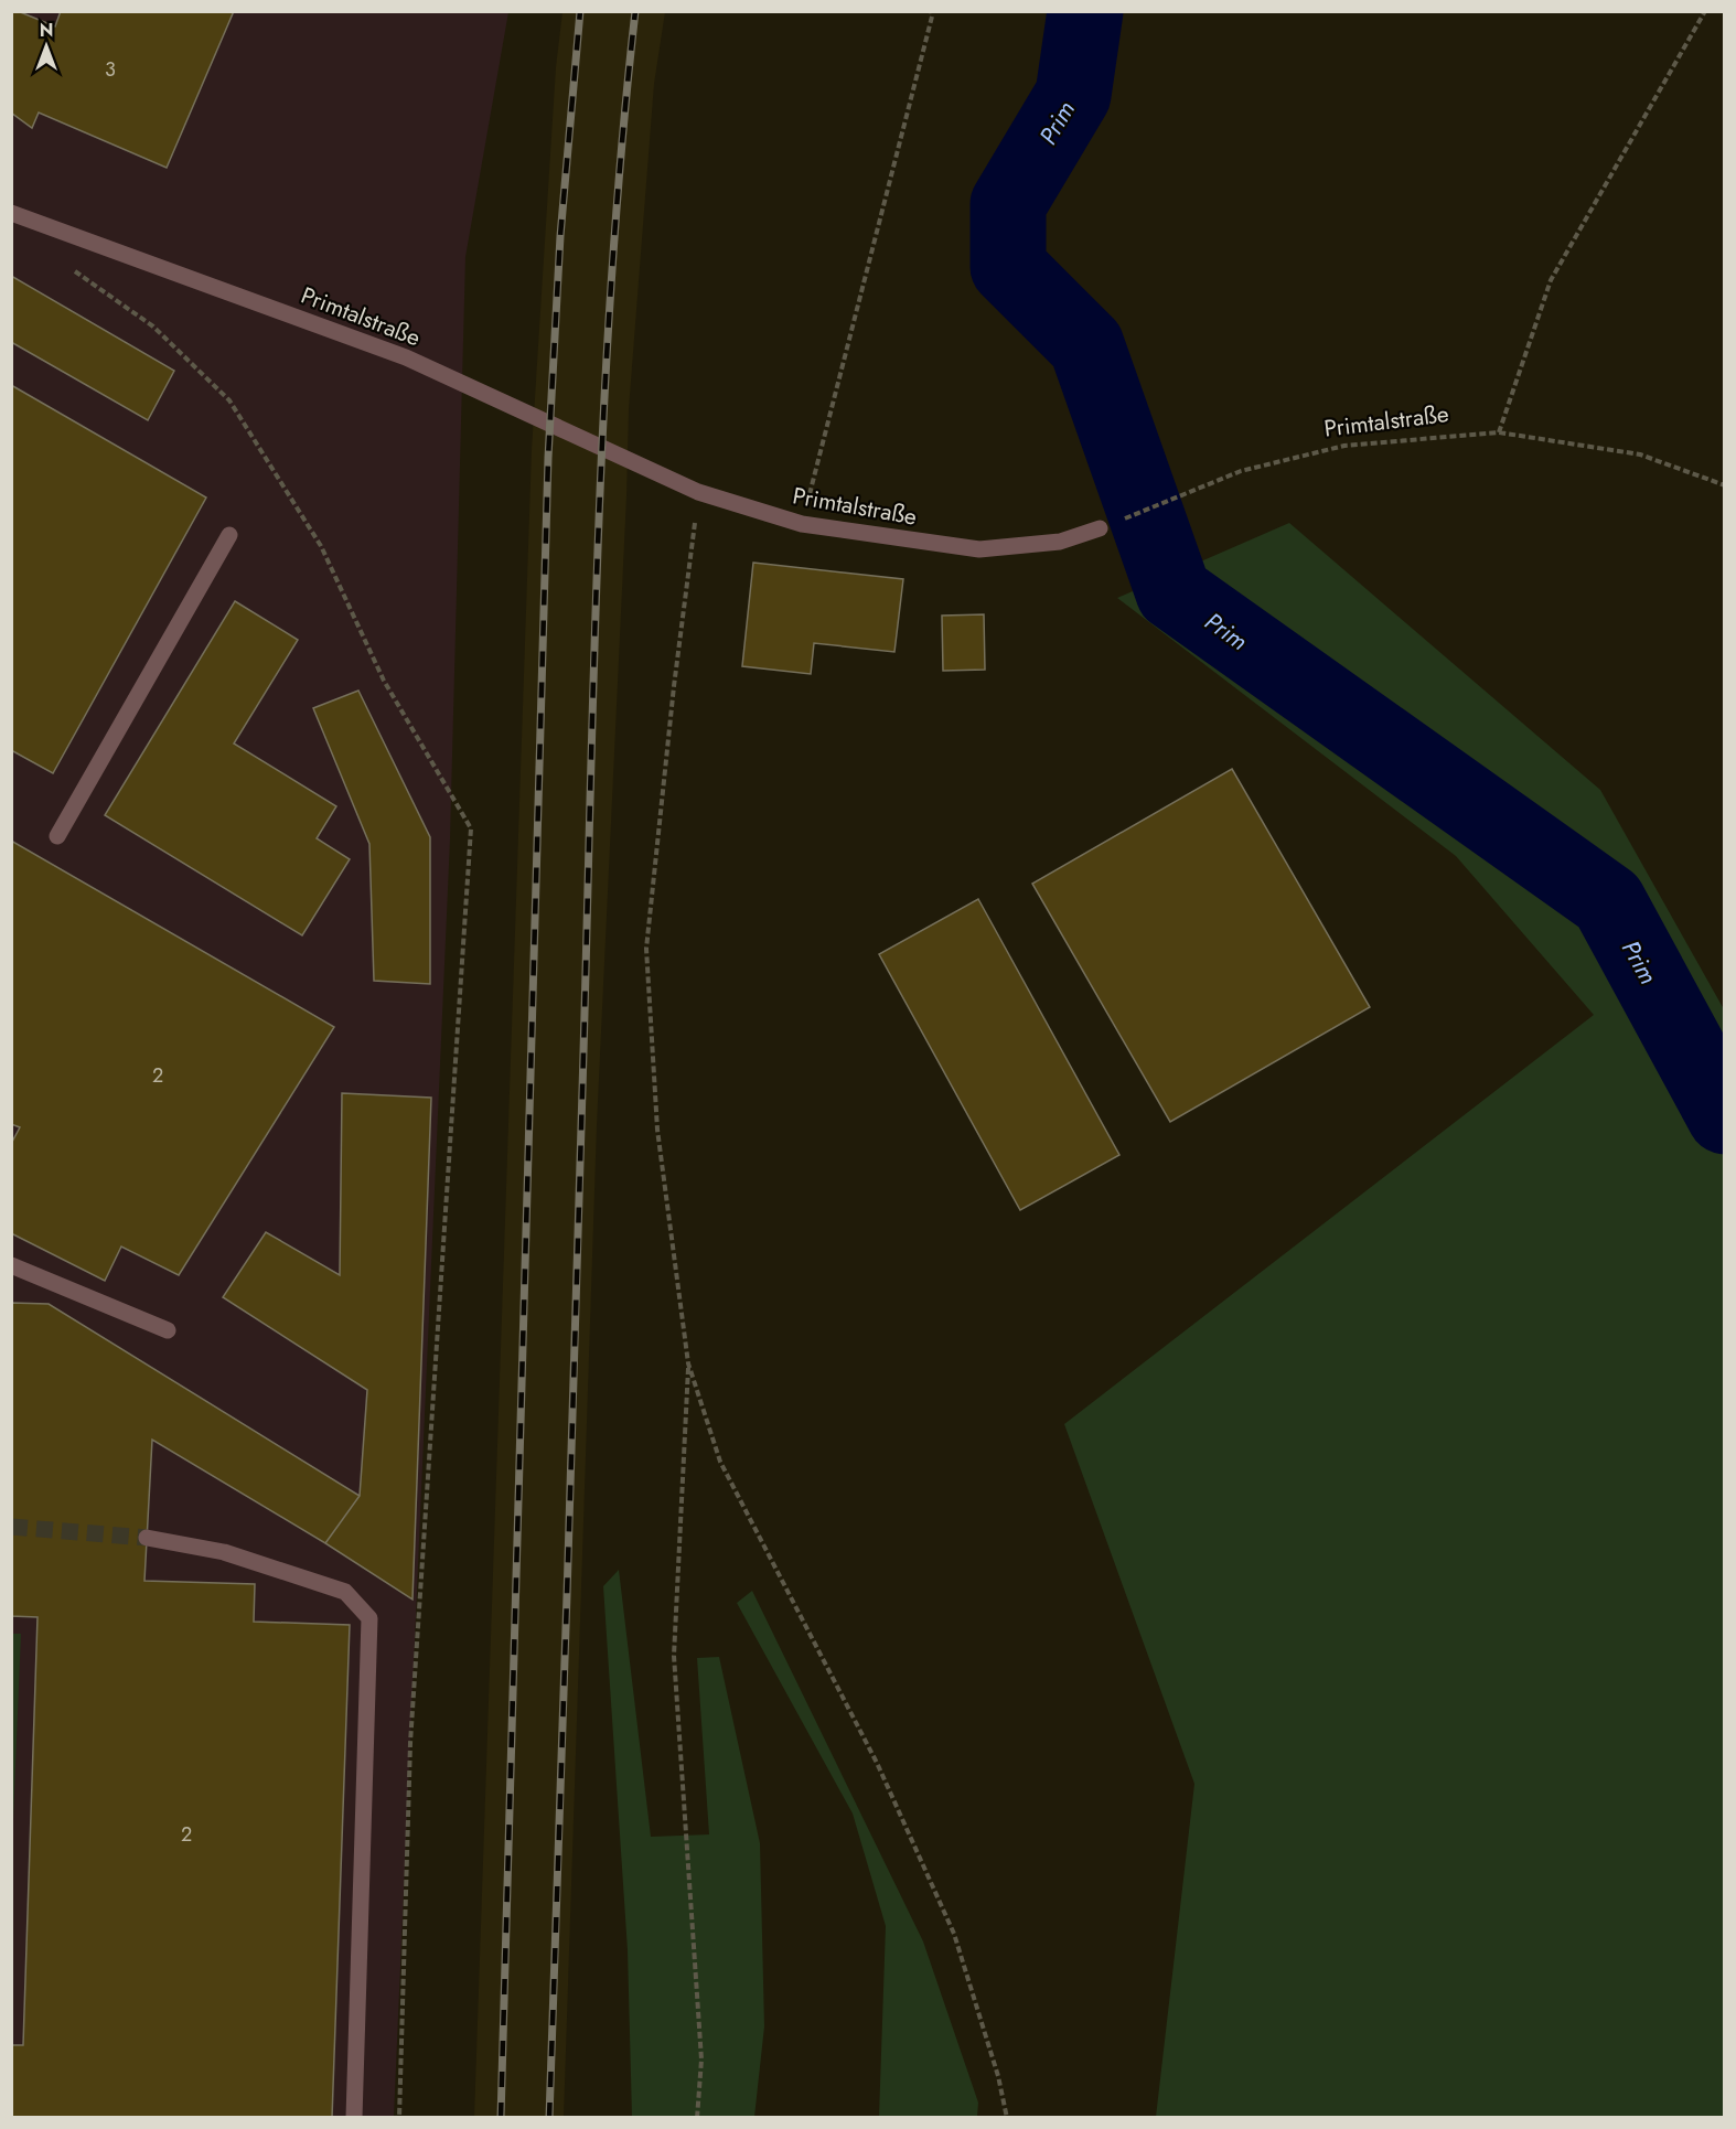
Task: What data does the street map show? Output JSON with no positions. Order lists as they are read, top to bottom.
{
  "streets": {
    "street": ["Primtalstraße"]
  },
  "water": ["Prim"],
  "house_numbers": ["3", "2", "2"],
  "north": "top"
}
